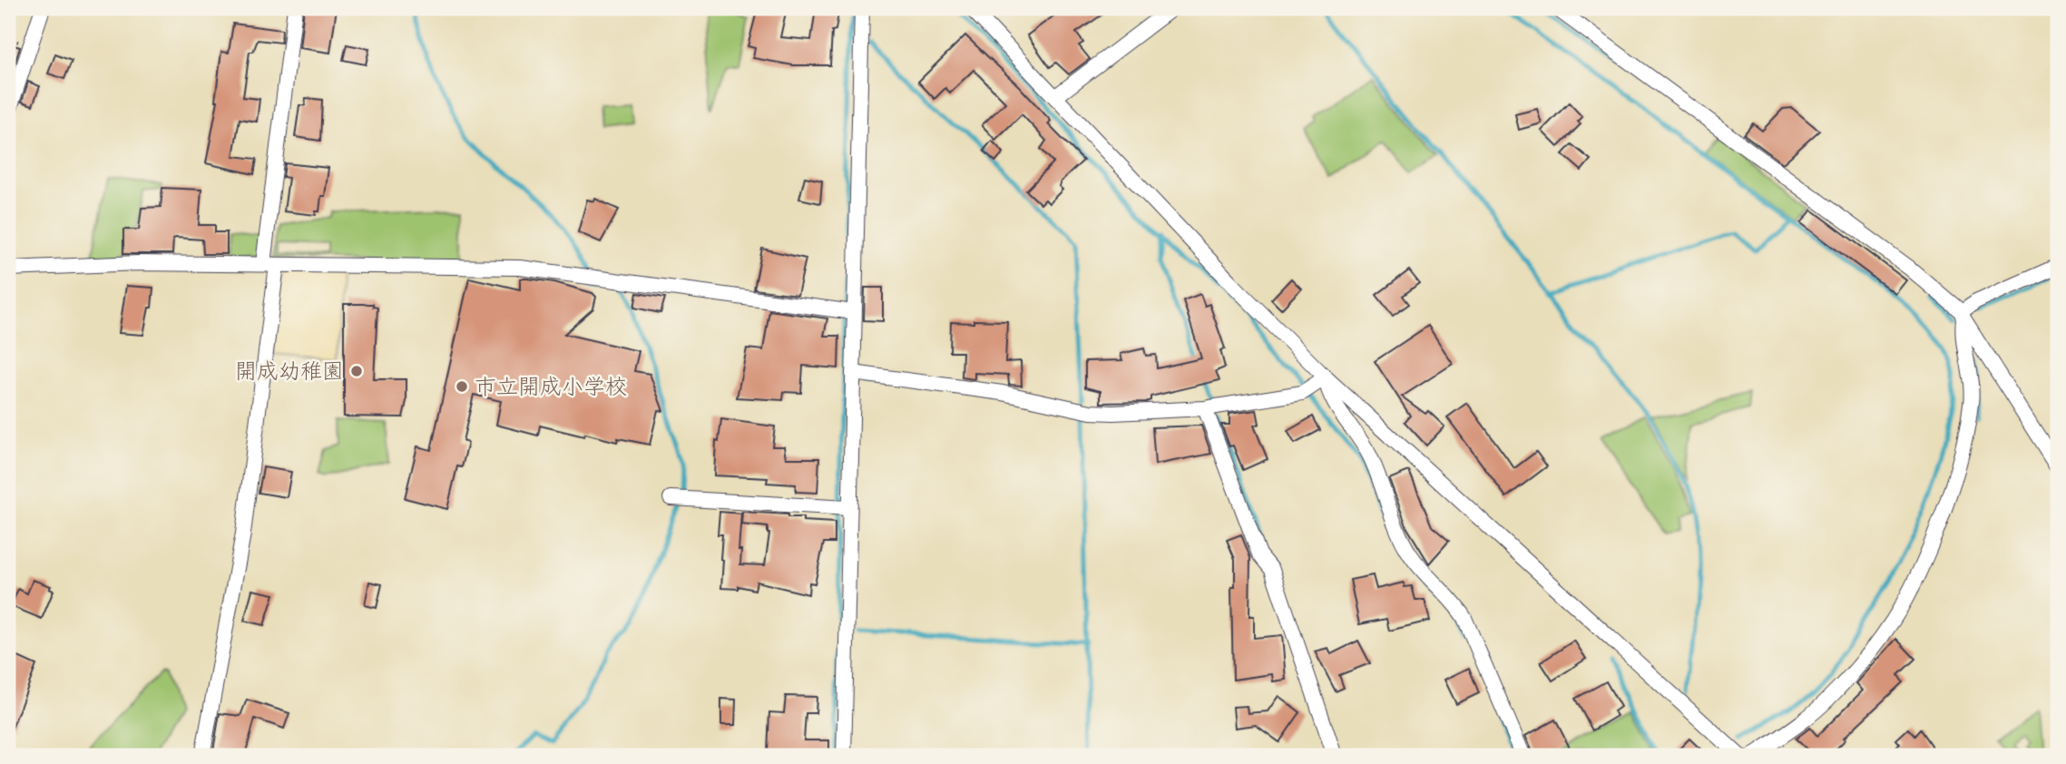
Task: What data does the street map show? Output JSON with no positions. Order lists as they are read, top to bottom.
{
  "places": ["開成幼稚園", "市立開成小学校"]
}
